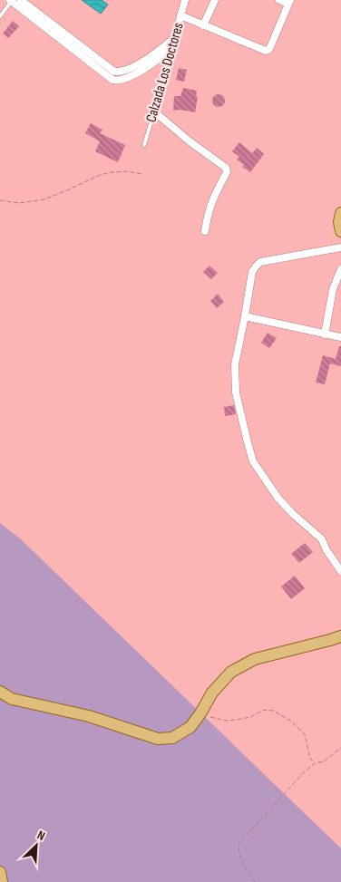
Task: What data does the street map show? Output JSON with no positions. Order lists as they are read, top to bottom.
{
  "streets": {
    "street": ["Calzada Los Doctores"]
  },
  "north": "top right"
}
